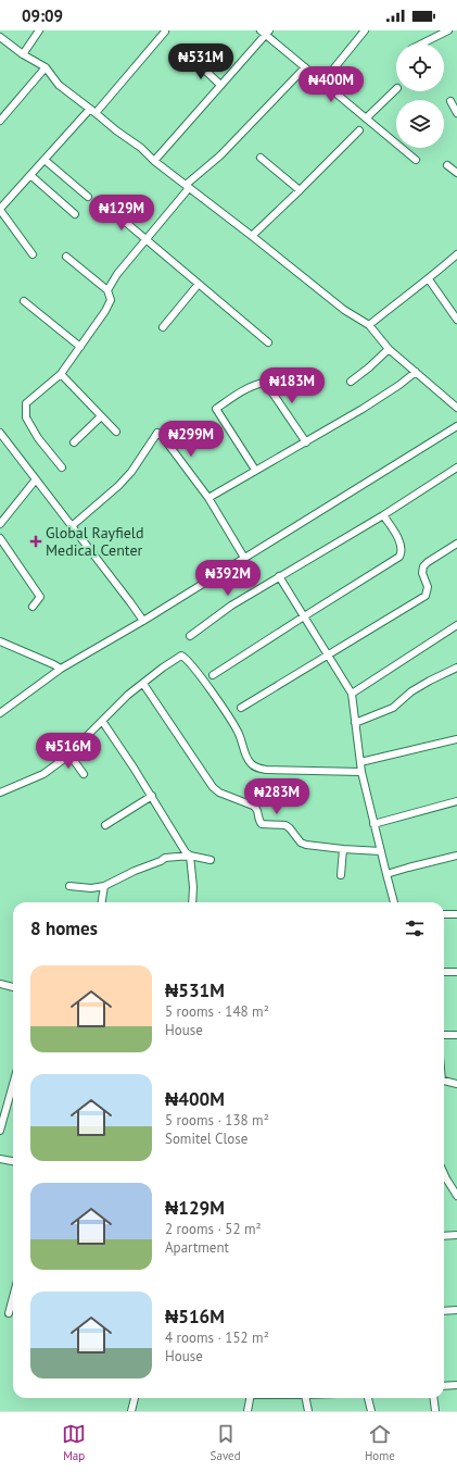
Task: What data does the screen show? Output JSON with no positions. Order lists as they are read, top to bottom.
{
  "places": {
    "health": ["Global Rayfield Medical Center"]
  },
  "page": {
    "status": "09:09",
    "price": [
      "₦531M",
      "₦400M",
      "₦129M",
      "₦183M",
      "₦299M",
      "₦392M",
      "₦516M",
      "₦283M"
    ],
    "heading": "8 homes",
    "list": [
      {
        "name": "₦531M",
        "note": "5 rooms · 148 m² · House"
      },
      {
        "name": "₦400M",
        "note": "5 rooms · 138 m² · Somitel Close"
      },
      {
        "name": "₦129M",
        "note": "2 rooms · 52 m² · Apartment"
      },
      {
        "name": "₦516M",
        "note": "4 rooms · 152 m² · House"
      }
    ],
    "tabs": ["Map", "Saved", "Home"]
  }
}
